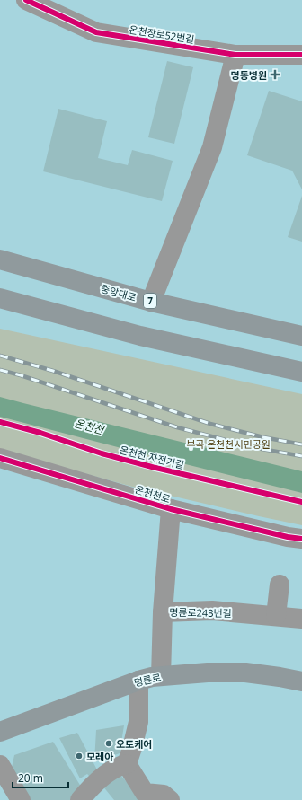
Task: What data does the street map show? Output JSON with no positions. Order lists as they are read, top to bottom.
{
  "streets": {
    "main road": ["중앙대로", "7", "명륜로"],
    "street": ["온천장로52번길", "온천천로", "명륜로243번길"],
    "cycle path": ["온천천 자전거길"]
  },
  "crossings": [
    ["명륜로243번길", "명륜로"]
  ],
  "water": ["온천천"],
  "parks": ["부곡 온천천시민공원"],
  "places": {
    "health": ["명동병원"],
    "other": ["오토케어", "모레아"]
  },
  "scale_bar": "20 m"
}
